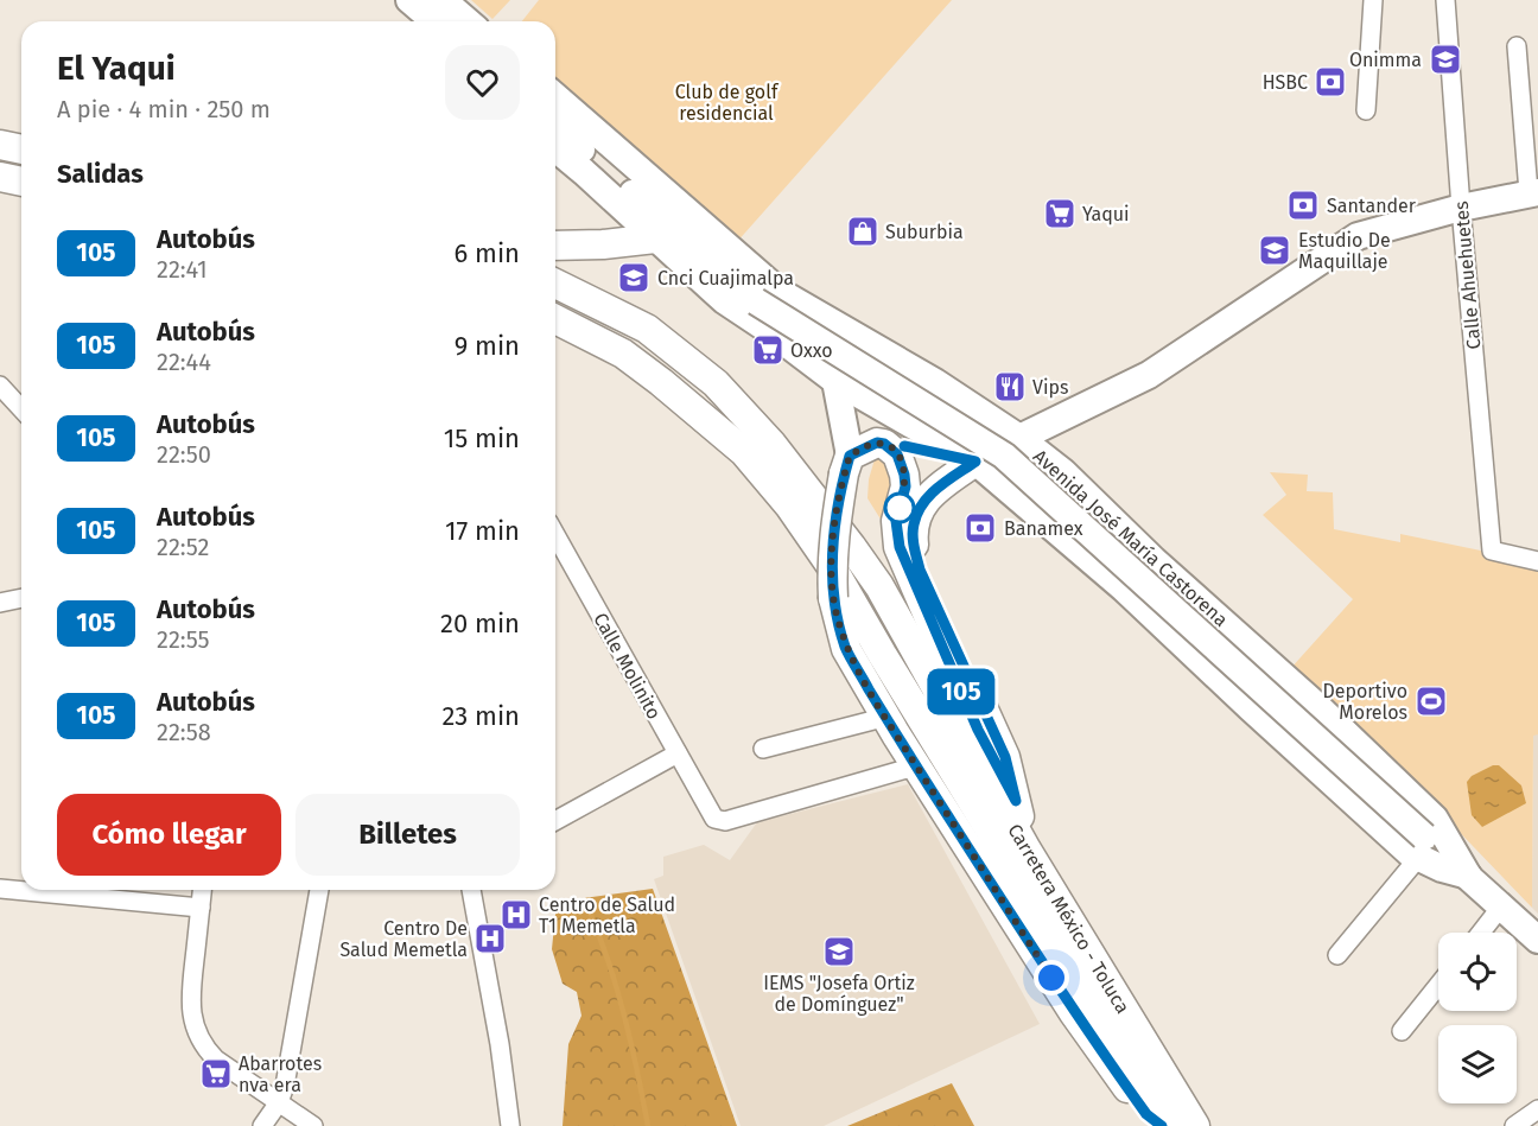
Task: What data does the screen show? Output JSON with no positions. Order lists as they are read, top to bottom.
{
  "streets": {
    "main road": ["Carretera México - Toluca"],
    "street": ["Calle Ahuehuetes", "Avenida José María Castorena", "Calle Molinito"]
  },
  "parks": ["Club de golf residencial"],
  "places": {
    "school or university": [
      "Onimma",
      "Estudio De Maquillaje",
      "Cnci Cuajimalpa",
      "IEMS \"Josefa Ortiz de Domínguez\""
    ],
    "bank": ["HSBC", "Santander", "Banamex"],
    "supermarket": ["Yaqui", "Oxxo", "Abarrotes nva era"],
    "shop": ["Suburbia"],
    "restaurant": ["Vips"],
    "sports": ["Deportivo Morelos"],
    "hospital": ["Centro de Salud T1 Memetla", "Centro De Salud Memetla"]
  },
  "lines": ["bus line 105"],
  "page": {
    "on_map": "105",
    "heading": [
      ["El Yaqui", "A pie · 4 min · 250 m"],
      "Salidas"
    ],
    "list": [
      {
        "mark": "105",
        "name": "Autobús",
        "note": "22:41",
        "value": "6 min"
      },
      {
        "mark": "105",
        "name": "Autobús",
        "note": "22:44",
        "value": "9 min"
      },
      {
        "mark": "105",
        "name": "Autobús",
        "note": "22:50",
        "value": "15 min"
      },
      {
        "mark": "105",
        "name": "Autobús",
        "note": "22:52",
        "value": "17 min"
      },
      {
        "mark": "105",
        "name": "Autobús",
        "note": "22:55",
        "value": "20 min"
      },
      {
        "mark": "105",
        "name": "Autobús",
        "note": "22:58",
        "value": "23 min"
      }
    ],
    "buttons": ["Cómo llegar", "Billetes"]
  }
}
